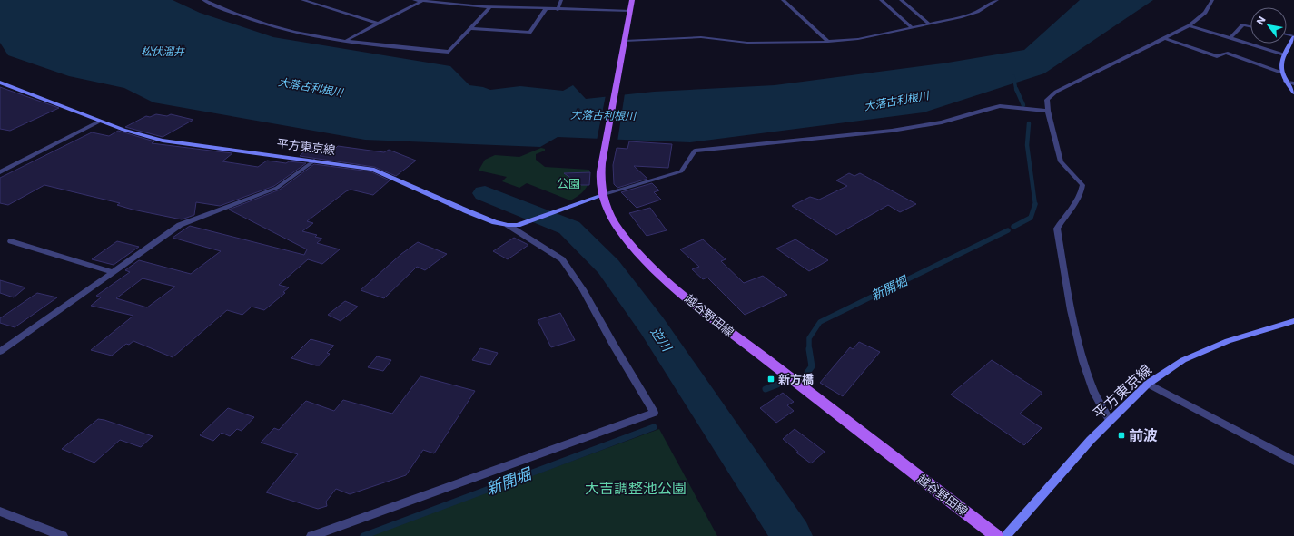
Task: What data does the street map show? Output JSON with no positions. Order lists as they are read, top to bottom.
{
  "streets": {
    "main road": ["平方東京線", "越谷野田線"]
  },
  "crossings": [
    ["平方東京線", "越谷野田線"]
  ],
  "water": [
    "松伏溜井",
    "大落古利根川",
    "新開堀",
    "逆川"
  ],
  "parks": ["公園", "大吉調整池公園"],
  "places": {
    "transit": ["新方橋", "前波"]
  },
  "north": "top left"
}
